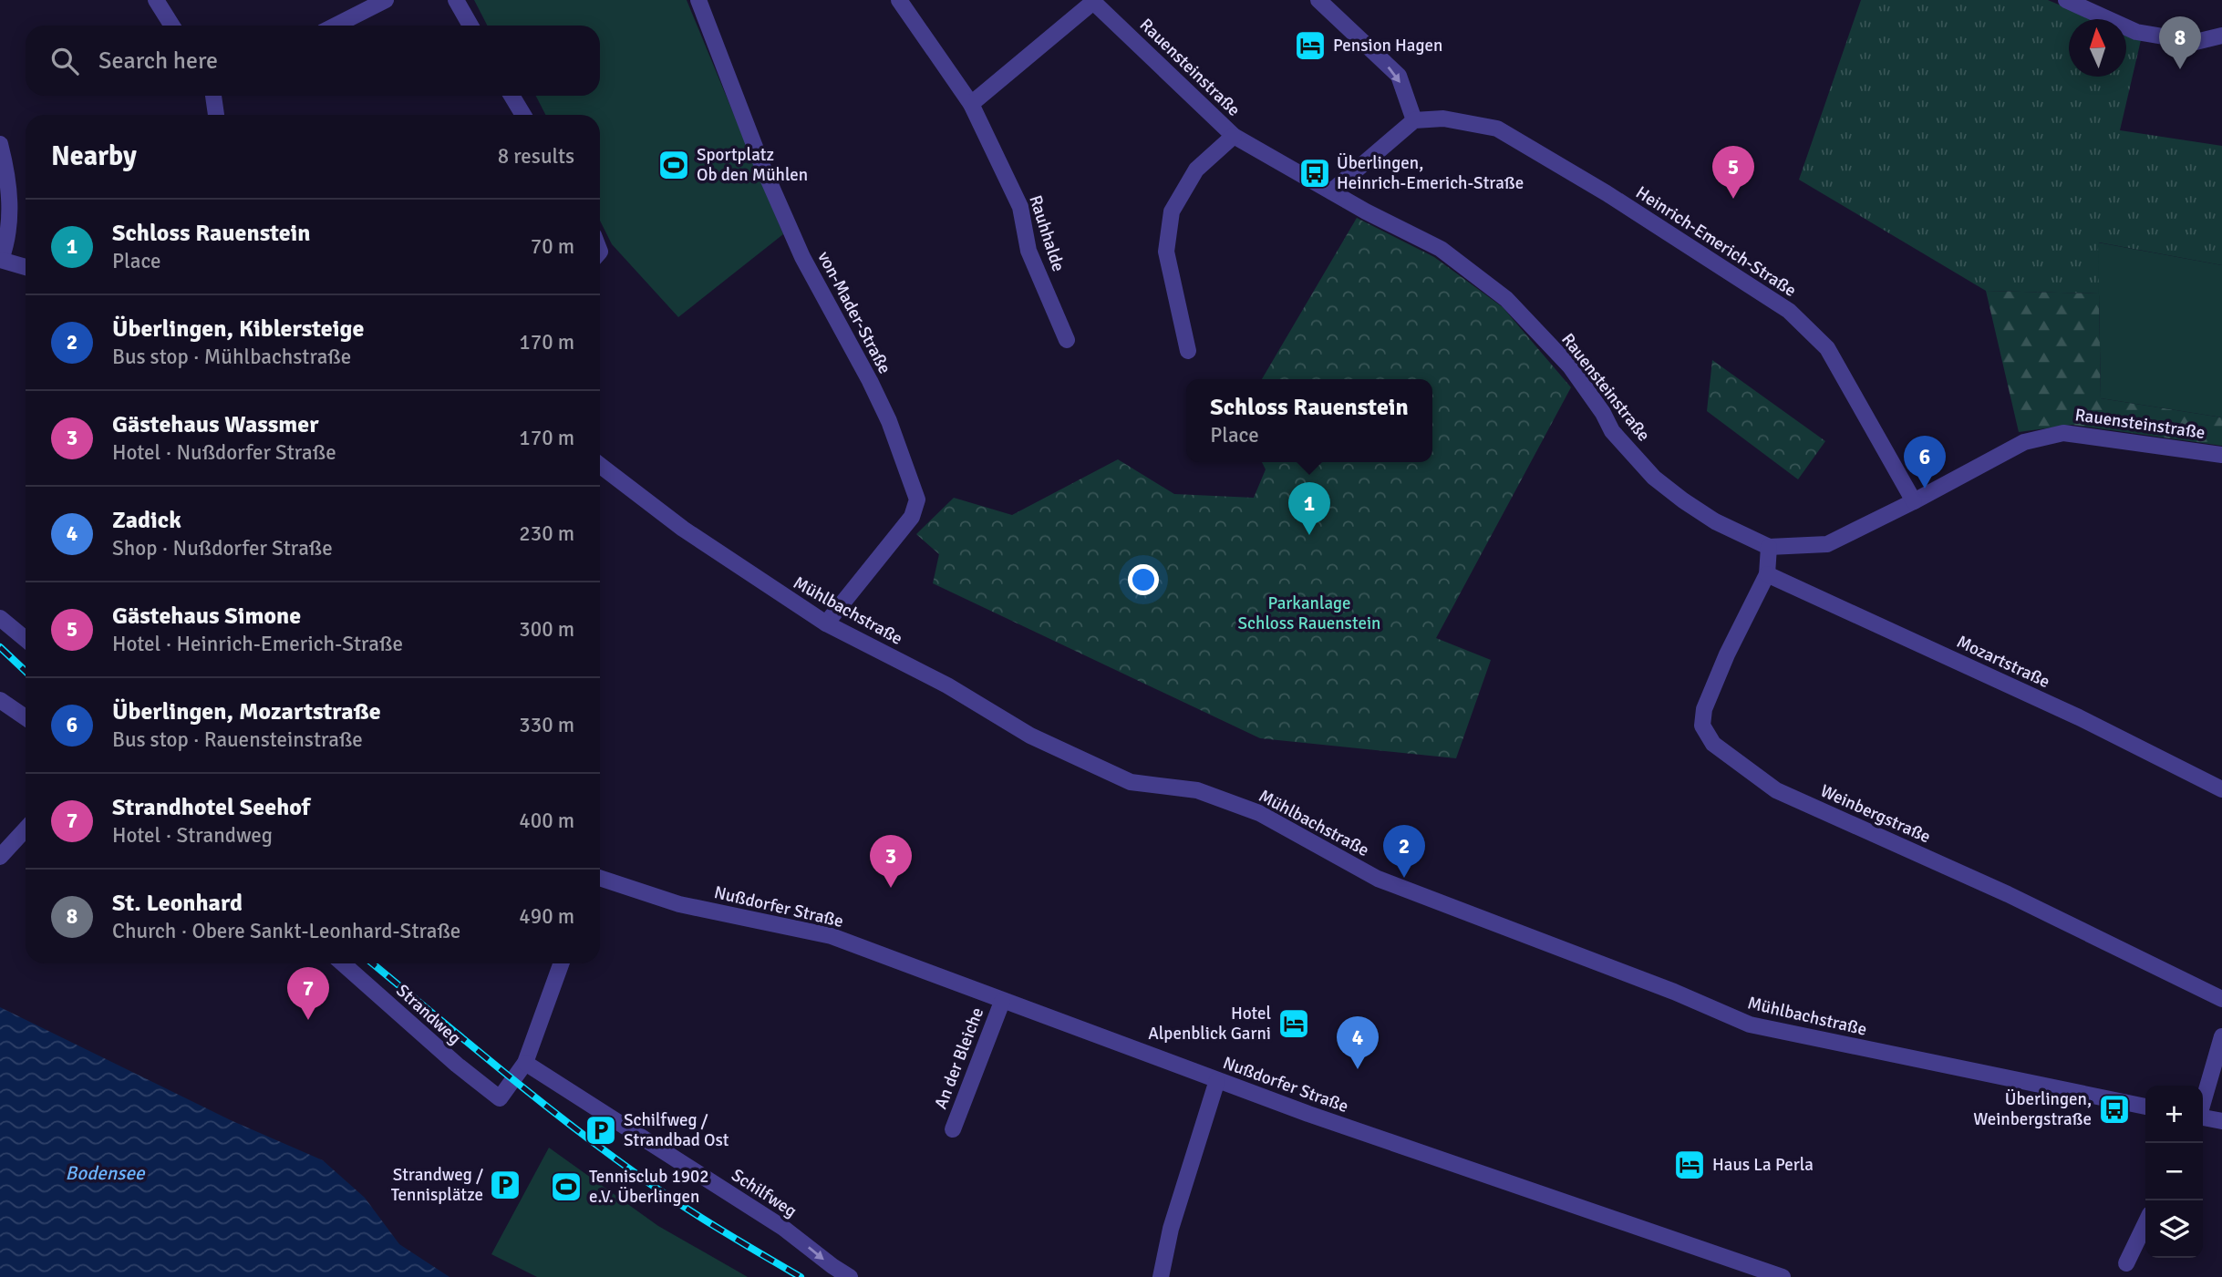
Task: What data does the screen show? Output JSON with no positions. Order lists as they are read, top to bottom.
{
  "streets": {
    "street": [
      "Rauensteinstraße",
      "Rauhhalde",
      "Heinrich-Emerich-Straße",
      "von-Mader-Straße",
      "Mühlbachstraße",
      "Mozartstraße",
      "Weinbergstraße",
      "Nußdorfer Straße",
      "Strandweg",
      "An der Bleiche",
      "Schilfweg"
    ]
  },
  "crossings": [
    ["Rauensteinstraße", "Heinrich-Emerich-Straße"],
    ["Rauensteinstraße", "Weinbergstraße"],
    ["von-Mader-Straße", "Mühlbachstraße"],
    ["Mozartstraße", "Weinbergstraße"],
    ["Nußdorfer Straße", "An der Bleiche"],
    ["Strandweg", "Schilfweg"]
  ],
  "one_way": ["Schilfweg"],
  "water": ["Bodensee"],
  "parks": ["Parkanlage Schloss Rauenstein"],
  "places": {
    "hotel": ["Pension Hagen", "Hotel Alpenblick Garni", "Haus La Perla"],
    "sports": ["Sportplatz Ob den Mühlen", "Tennisclub 1902 e.V. Überlingen"],
    "bus stop": ["Überlingen, Heinrich-Emerich-Straße", "Überlingen, Weinbergstraße"],
    "parking": ["Schilfweg / Strandbad Ost", "Strandweg / Tennisplätze"]
  },
  "north": "top",
  "page": {
    "pins": [
      "8",
      "5",
      "6",
      "1",
      "2",
      "3",
      "7",
      "4"
    ],
    "search": "Search here",
    "heading": ["Nearby", "8 results"],
    "list": [
      {
        "mark": "1",
        "name": "Schloss Rauenstein",
        "note": "Place",
        "value": "70 m"
      },
      {
        "mark": "2",
        "name": "Überlingen, Kiblersteige",
        "note": "Bus stop · Mühlbachstraße",
        "value": "170 m"
      },
      {
        "mark": "3",
        "name": "Gästehaus Wassmer",
        "note": "Hotel · Nußdorfer Straße",
        "value": "170 m"
      },
      {
        "mark": "4",
        "name": "Zadick",
        "note": "Shop · Nußdorfer Straße",
        "value": "230 m"
      },
      {
        "mark": "5",
        "name": "Gästehaus Simone",
        "note": "Hotel · Heinrich-Emerich-Straße",
        "value": "300 m"
      },
      {
        "mark": "6",
        "name": "Überlingen, Mozartstraße",
        "note": "Bus stop · Rauensteinstraße",
        "value": "330 m"
      },
      {
        "mark": "7",
        "name": "Strandhotel Seehof",
        "note": "Hotel · Strandweg",
        "value": "400 m"
      },
      {
        "mark": "8",
        "name": "St. Leonhard",
        "note": "Church · Obere Sankt-Leonhard-Straße",
        "value": "490 m"
      }
    ],
    "popup": ["Schloss Rauenstein", "Place"],
    "map_buttons": ["+", "−"]
  }
}
